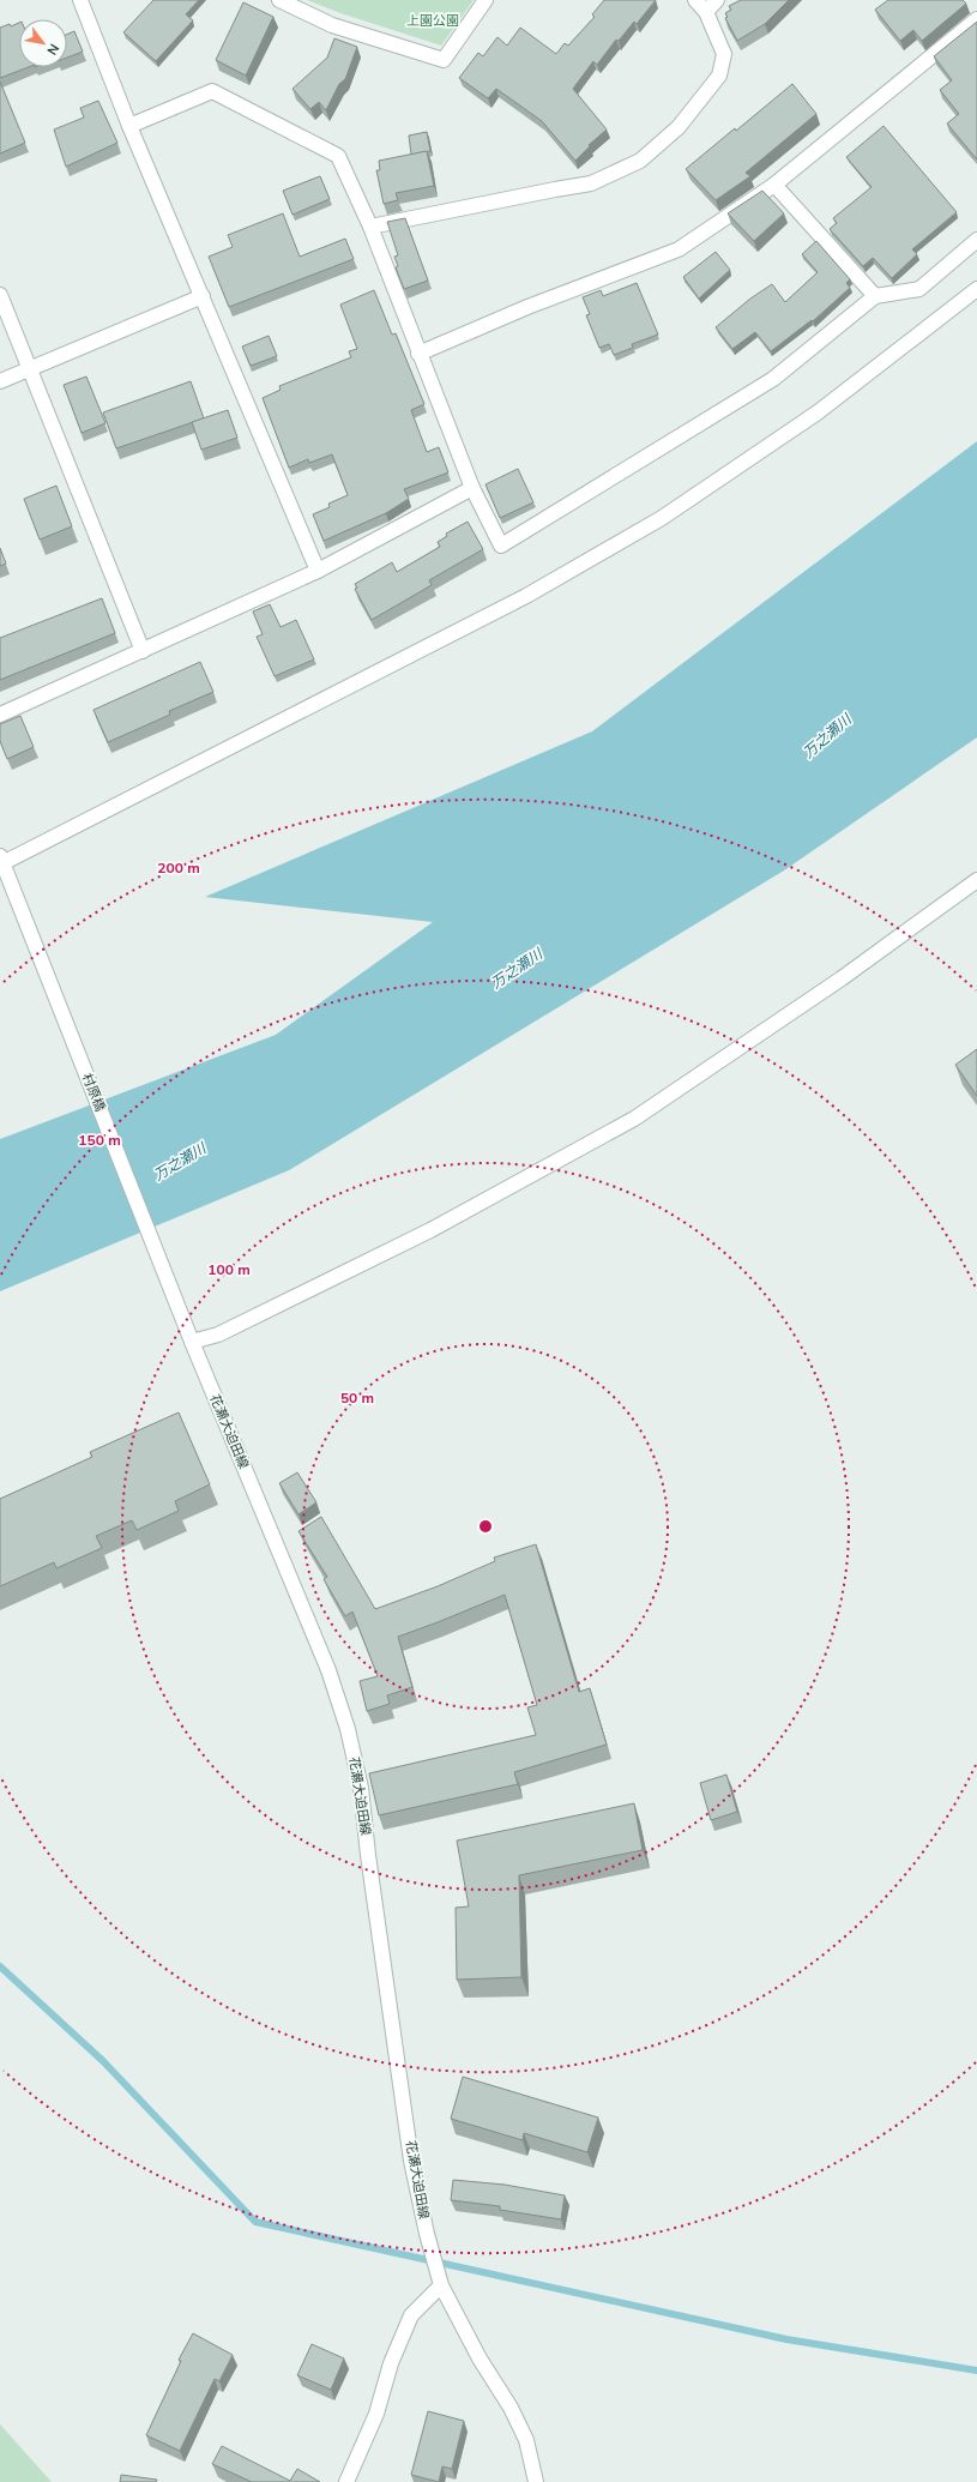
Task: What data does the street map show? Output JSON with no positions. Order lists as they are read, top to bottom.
{
  "streets": {
    "street": ["村原橋", "花瀬大迫田線"]
  },
  "crossings": [
    ["村原橋", "花瀬大迫田線"]
  ],
  "water": ["万之瀬川"],
  "parks": ["上園公園"],
  "north": "bottom right",
  "rings": [
    "200 m",
    "150 m",
    "100 m",
    "50 m"
  ]
}
